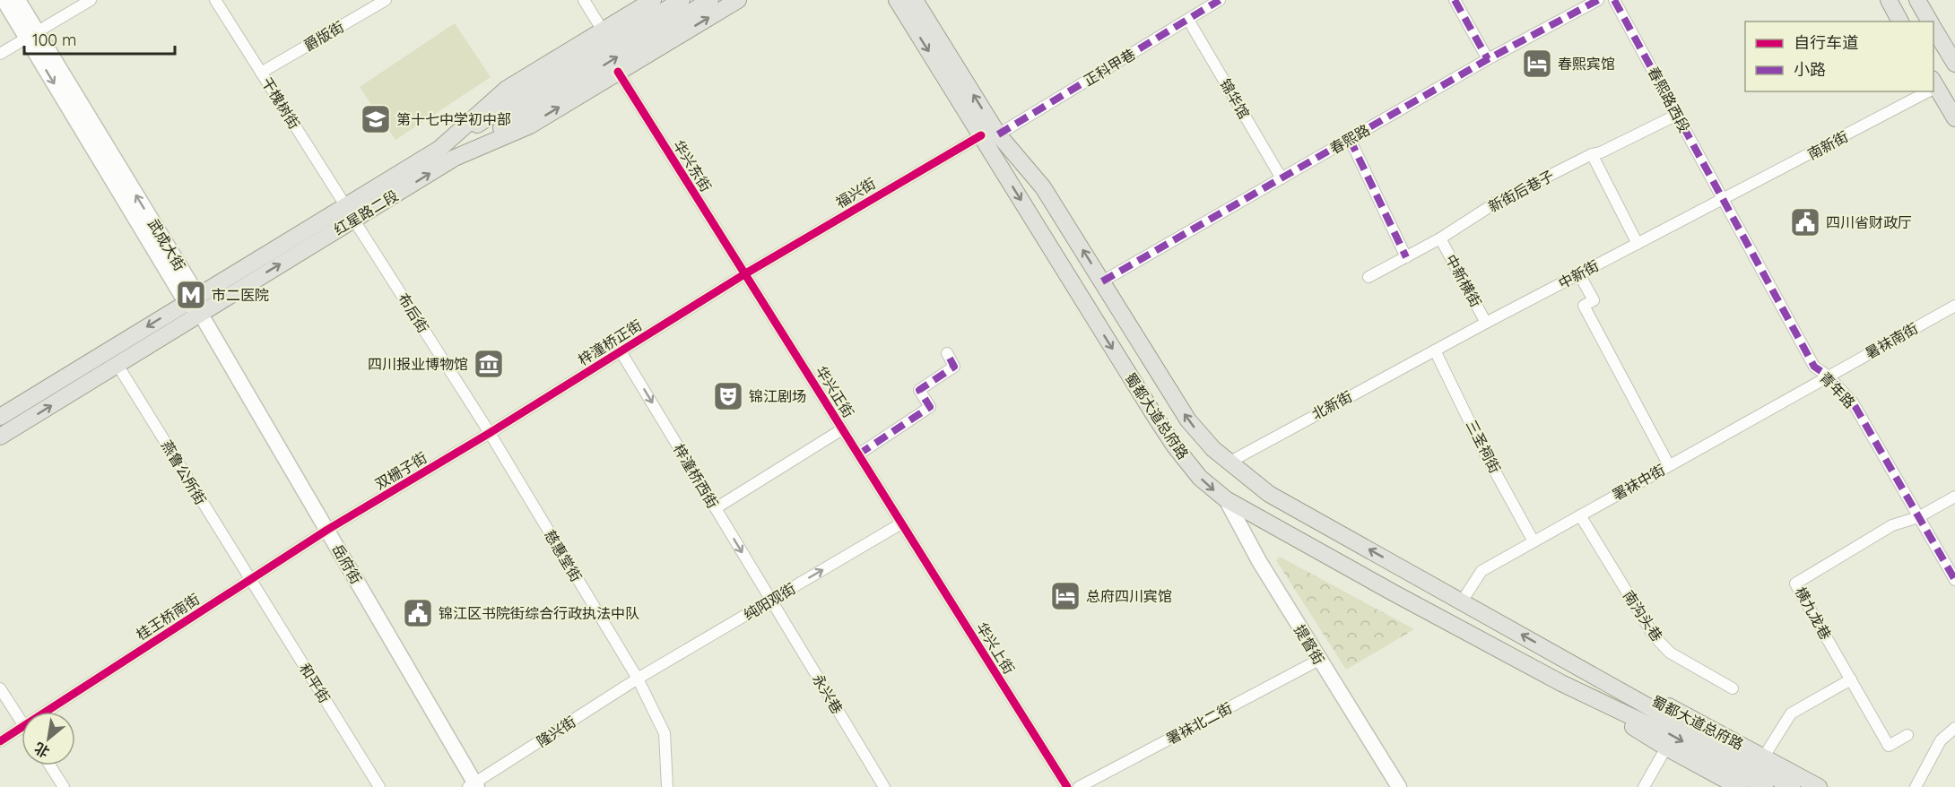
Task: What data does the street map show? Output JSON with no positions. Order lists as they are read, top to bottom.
{
  "streets": {
    "main road": [
      "红星路二段",
      "武成大街",
      "蜀都大道总府路",
      "岳府街",
      "提督街"
    ],
    "street": [
      "爵版街",
      "正科甲巷",
      "锦华馆",
      "春熙路西段",
      "干槐树街",
      "春熙路",
      "南新街",
      "华兴东街",
      "新街后巷子",
      "福兴街",
      "中新街",
      "中新横街",
      "布后街",
      "暑袜南街",
      "梓潼桥正街",
      "青年路",
      "华兴正街",
      "北新街",
      "三圣祠街",
      "双栅子街",
      "燕鲁公所街",
      "梓潼桥西街",
      "署袜中街",
      "慈惠堂街",
      "纯阳观街",
      "横九龙巷",
      "南沟头巷",
      "桂王桥南街",
      "华兴上街",
      "和平街",
      "永兴巷",
      "署袜北二街",
      "隆兴街"
    ]
  },
  "crossings": [
    ["爵版街", "干槐树街"],
    ["正科甲巷", "锦华馆"],
    ["正科甲巷", "蜀都大道总府路"],
    ["锦华馆", "春熙路"],
    ["春熙路西段", "南新街"],
    ["春熙路西段", "新街后巷子"],
    ["春熙路西段", "中新街"],
    ["春熙路西段", "青年路"],
    ["干槐树街", "红星路二段"],
    ["春熙路", "蜀都大道总府路"],
    ["南新街", "中新街"],
    ["南新街", "青年路"],
    ["华兴东街", "福兴街"],
    ["华兴东街", "红星路二段"],
    ["华兴东街", "梓潼桥正街"],
    ["华兴东街", "华兴正街"],
    ["新街后巷子", "中新横街"],
    ["福兴街", "梓潼桥正街"],
    ["福兴街", "华兴正街"],
    ["福兴街", "蜀都大道总府路"],
    ["红星路二段", "武成大街"],
    ["红星路二段", "布后街"],
    ["红星路二段", "燕鲁公所街"],
    ["红星路二段", "岳府街"],
    ["武成大街", "岳府街"],
    ["中新街", "中新横街"],
    ["中新街", "青年路"],
    ["中新街", "北新街"],
    ["中新街", "三圣祠街"],
    ["布后街", "梓潼桥正街"],
    ["布后街", "双栅子街"],
    ["布后街", "慈惠堂街"],
    ["暑袜南街", "青年路"],
    ["暑袜南街", "署袜中街"],
    ["梓潼桥正街", "华兴正街"],
    ["梓潼桥正街", "双栅子街"],
    ["梓潼桥正街", "梓潼桥西街"],
    ["梓潼桥正街", "慈惠堂街"],
    ["青年路", "署袜中街"],
    ["青年路", "横九龙巷"],
    ["华兴正街", "纯阳观街"],
    ["华兴正街", "华兴上街"],
    ["北新街", "蜀都大道总府路"],
    ["北新街", "三圣祠街"],
    ["蜀都大道总府路", "署袜中街"],
    ["蜀都大道总府路", "提督街"],
    ["三圣祠街", "署袜中街"],
    ["双栅子街", "慈惠堂街"],
    ["双栅子街", "岳府街"],
    ["双栅子街", "桂王桥南街"],
    ["燕鲁公所街", "桂王桥南街"],
    ["燕鲁公所街", "和平街"],
    ["梓潼桥西街", "纯阳观街"],
    ["梓潼桥西街", "永兴巷"],
    ["署袜中街", "南沟头巷"],
    ["慈惠堂街", "纯阳观街"],
    ["慈惠堂街", "隆兴街"],
    ["岳府街", "桂王桥南街"],
    ["岳府街", "隆兴街"],
    ["纯阳观街", "华兴上街"],
    ["纯阳观街", "永兴巷"],
    ["纯阳观街", "隆兴街"],
    ["桂王桥南街", "和平街"],
    ["提督街", "署袜北二街"]
  ],
  "one_way": ["梓潼桥西街", "纯阳观街"],
  "places": {
    "hotel": ["春熙宾馆", "总府四川宾馆"],
    "school or university": ["第十七中学初中部"],
    "public building": ["四川省财政厅", "锦江区书院街综合行政执法中队"],
    "metro station": ["市二医院"],
    "museum": ["四川报业博物馆"],
    "theatre": ["锦江剧场"]
  },
  "legend": ["自行车道", "小路"],
  "scale_bar": "100 m",
  "north": "bottom left"
}
